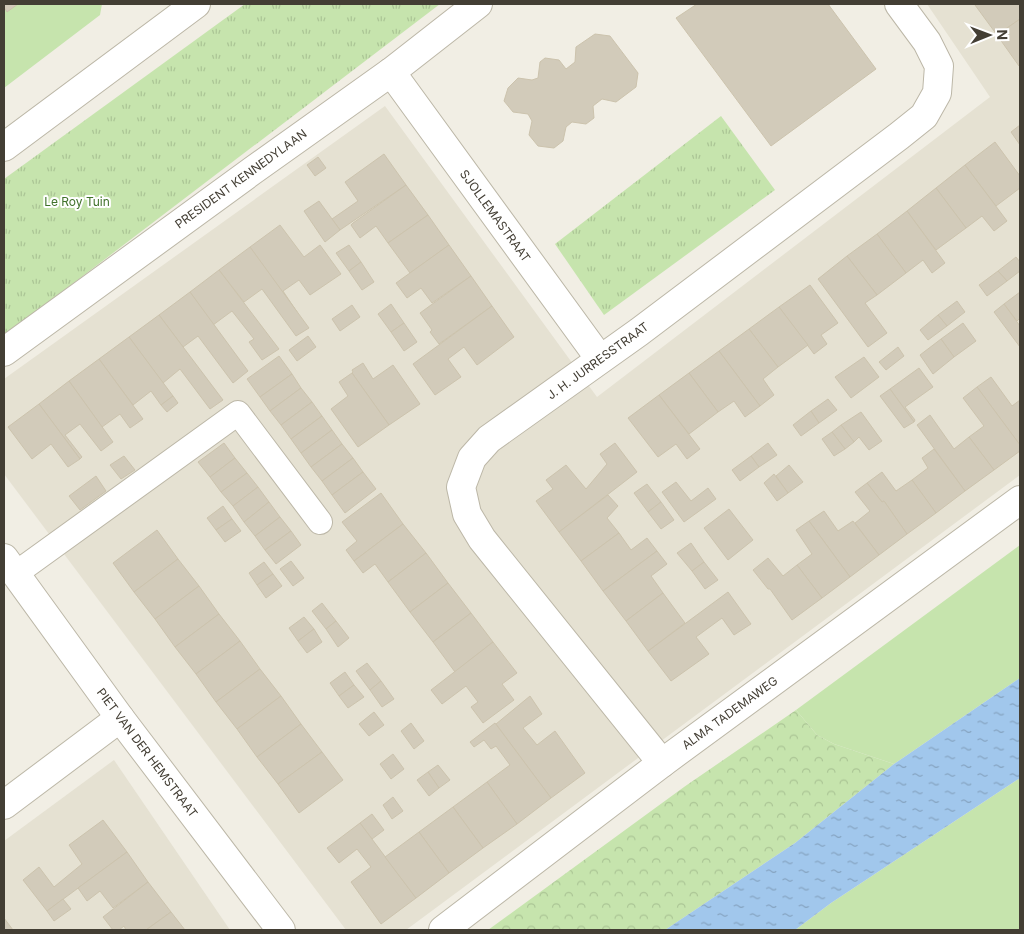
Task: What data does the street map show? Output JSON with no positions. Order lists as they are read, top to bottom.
{
  "streets": {
    "street": [
      "PRESIDENT KENNEDYLAAN",
      "SJOLLEMASTRAAT",
      "J. H. JURRESSTRAAT",
      "ALMA TADEMAWEG",
      "PIET VAN DER HEMSTRAAT"
    ]
  },
  "crossings": [
    ["PRESIDENT KENNEDYLAAN", "SJOLLEMASTRAAT"],
    ["SJOLLEMASTRAAT", "J. H. JURRESSTRAAT"],
    ["J. H. JURRESSTRAAT", "ALMA TADEMAWEG"]
  ],
  "parks": ["Le Roy Tuin"],
  "north": "right"
}
